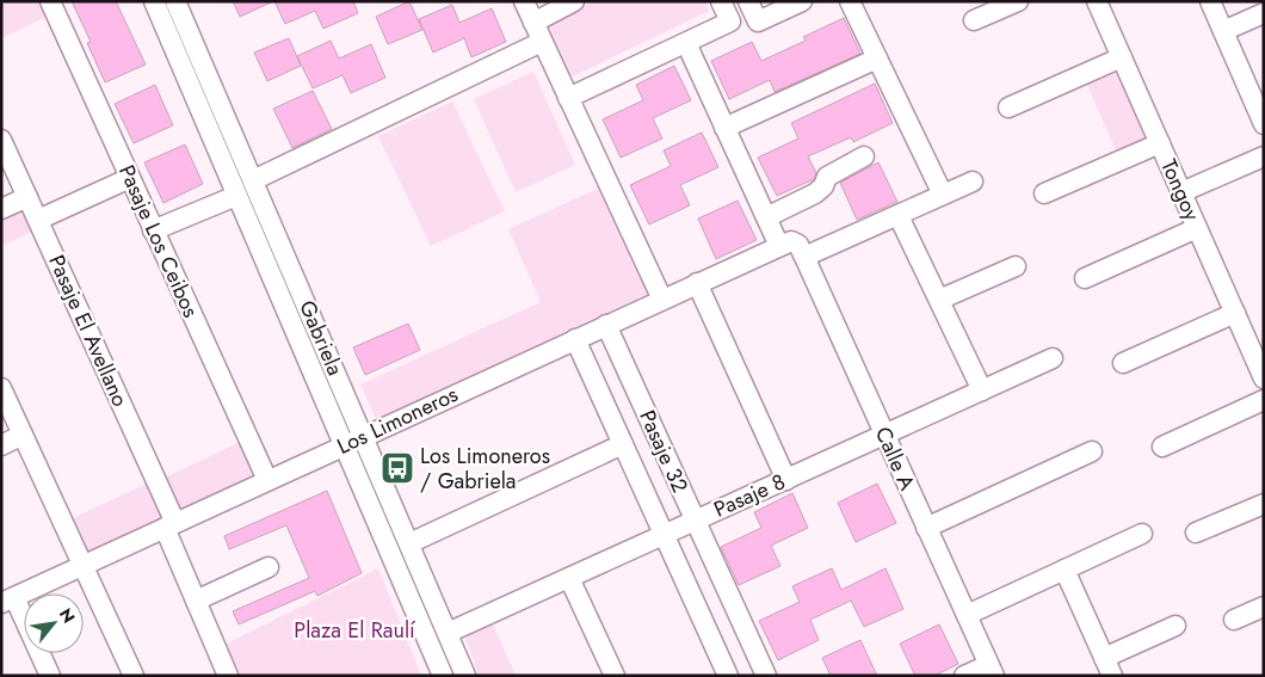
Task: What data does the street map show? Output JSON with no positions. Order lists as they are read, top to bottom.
{
  "streets": {
    "street": [
      "Tongoy",
      "Pasaje Los Ceibos",
      "Pasaje El Avellano",
      "Gabriela",
      "Los Limoneros",
      "Pasaje 32",
      "Calle A",
      "Pasaje 8"
    ]
  },
  "crossings": [
    ["Pasaje Los Ceibos", "Los Limoneros"],
    ["Pasaje El Avellano", "Los Limoneros"],
    ["Gabriela", "Los Limoneros"],
    ["Gabriela", "Pasaje 8"],
    ["Los Limoneros", "Pasaje 32"],
    ["Los Limoneros", "Calle A"],
    ["Pasaje 32", "Pasaje 8"],
    ["Calle A", "Pasaje 8"]
  ],
  "parks": ["Plaza El Raulí"],
  "places": {
    "bus stop": ["Los Limoneros / Gabriela"]
  },
  "north": "top right"
}
